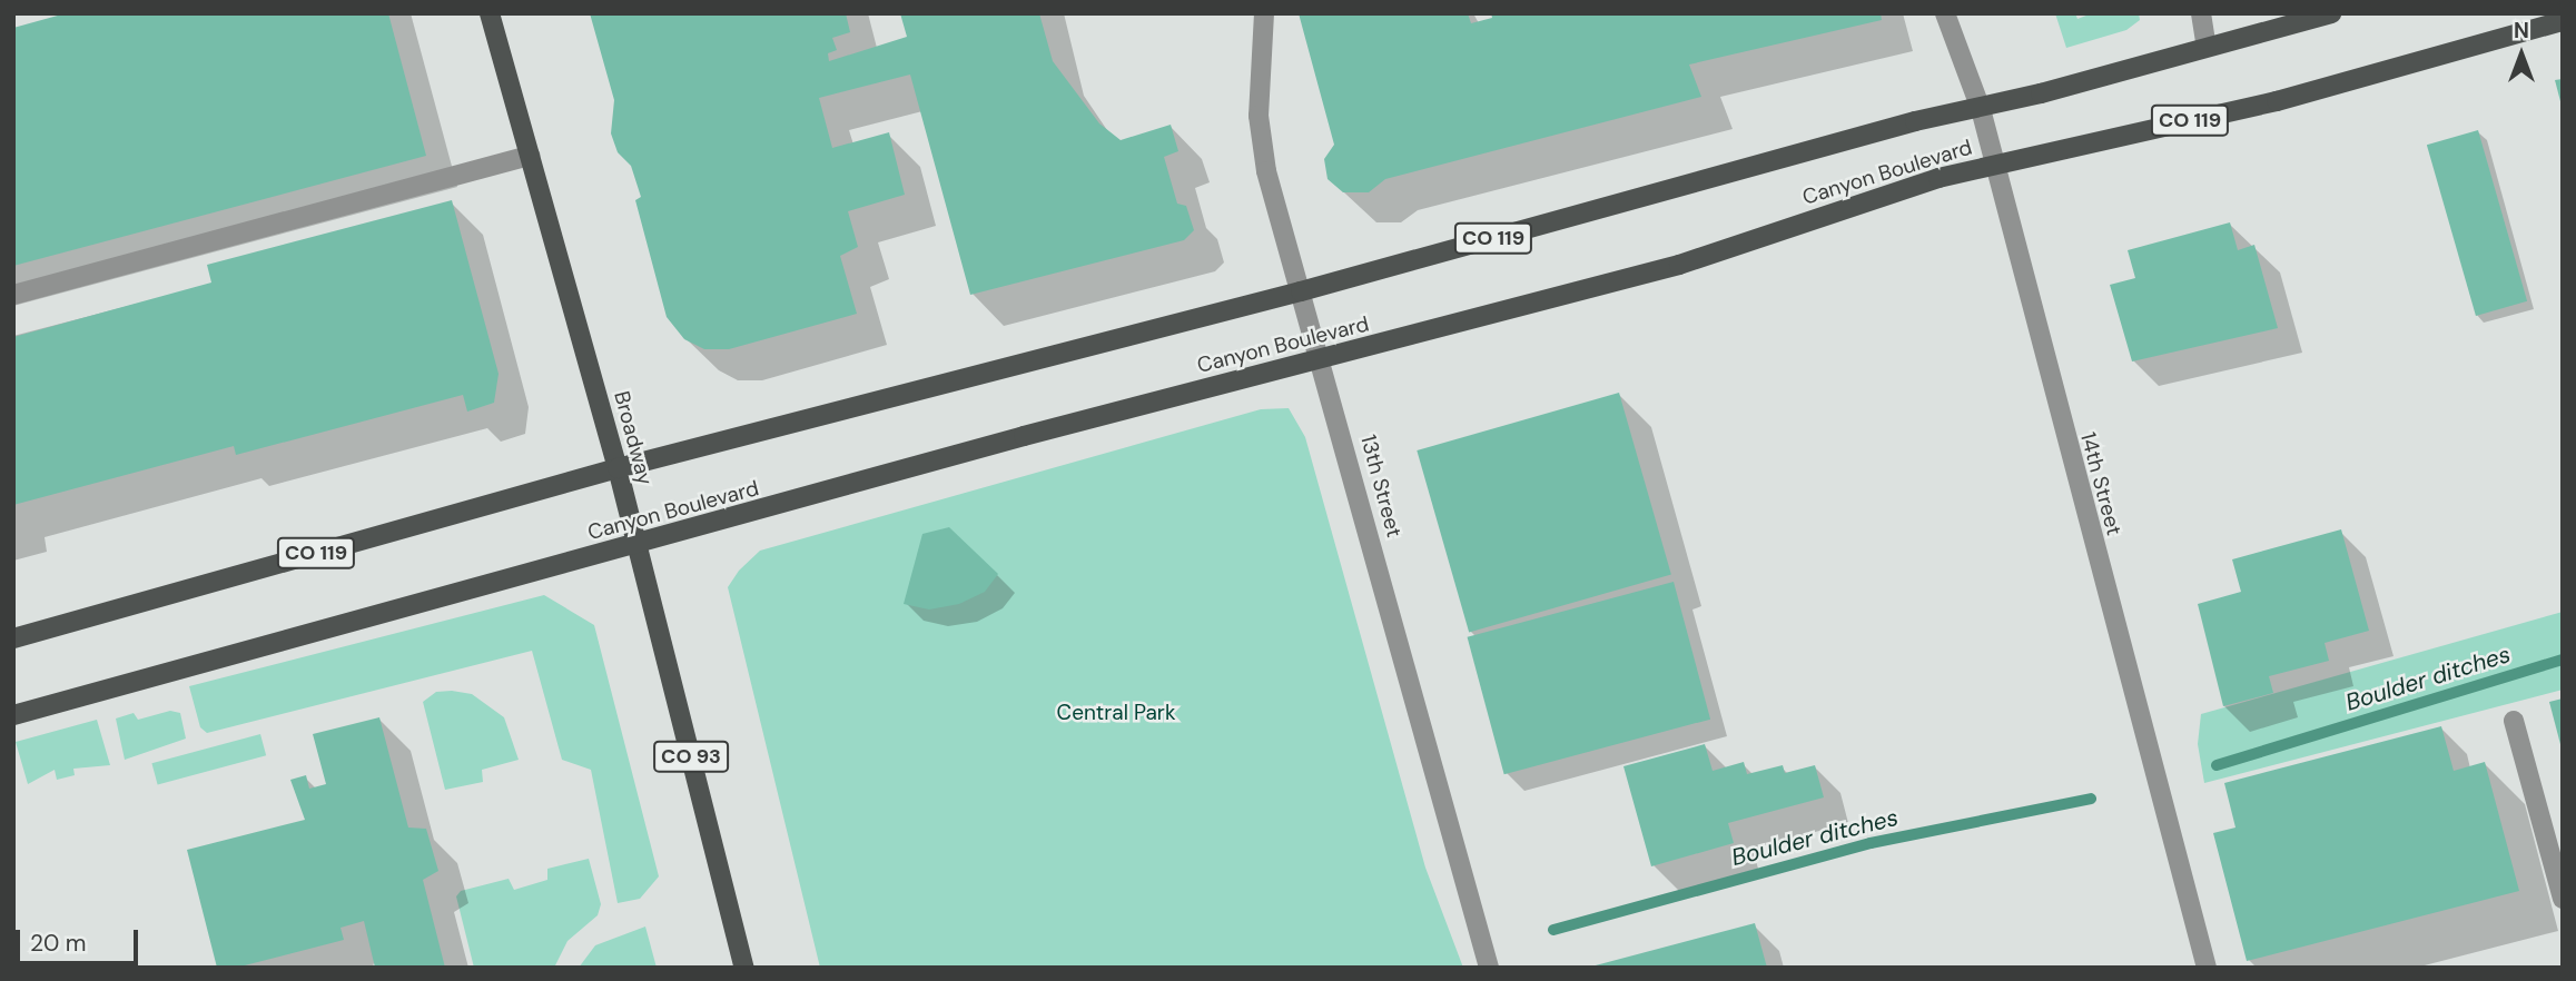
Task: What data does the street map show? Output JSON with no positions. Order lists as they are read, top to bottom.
{
  "streets": {
    "main road": [
      "CO 119",
      "Canyon Boulevard",
      "Broadway",
      "CO 93"
    ],
    "street": ["14th Street", "13th Street"]
  },
  "crossings": [
    ["Canyon Boulevard", "Broadway"],
    ["Canyon Boulevard", "14th Street"],
    ["Canyon Boulevard", "13th Street"]
  ],
  "water": ["Boulder ditches"],
  "parks": ["Central Park"],
  "scale_bar": "20 m",
  "north": "top"
}
